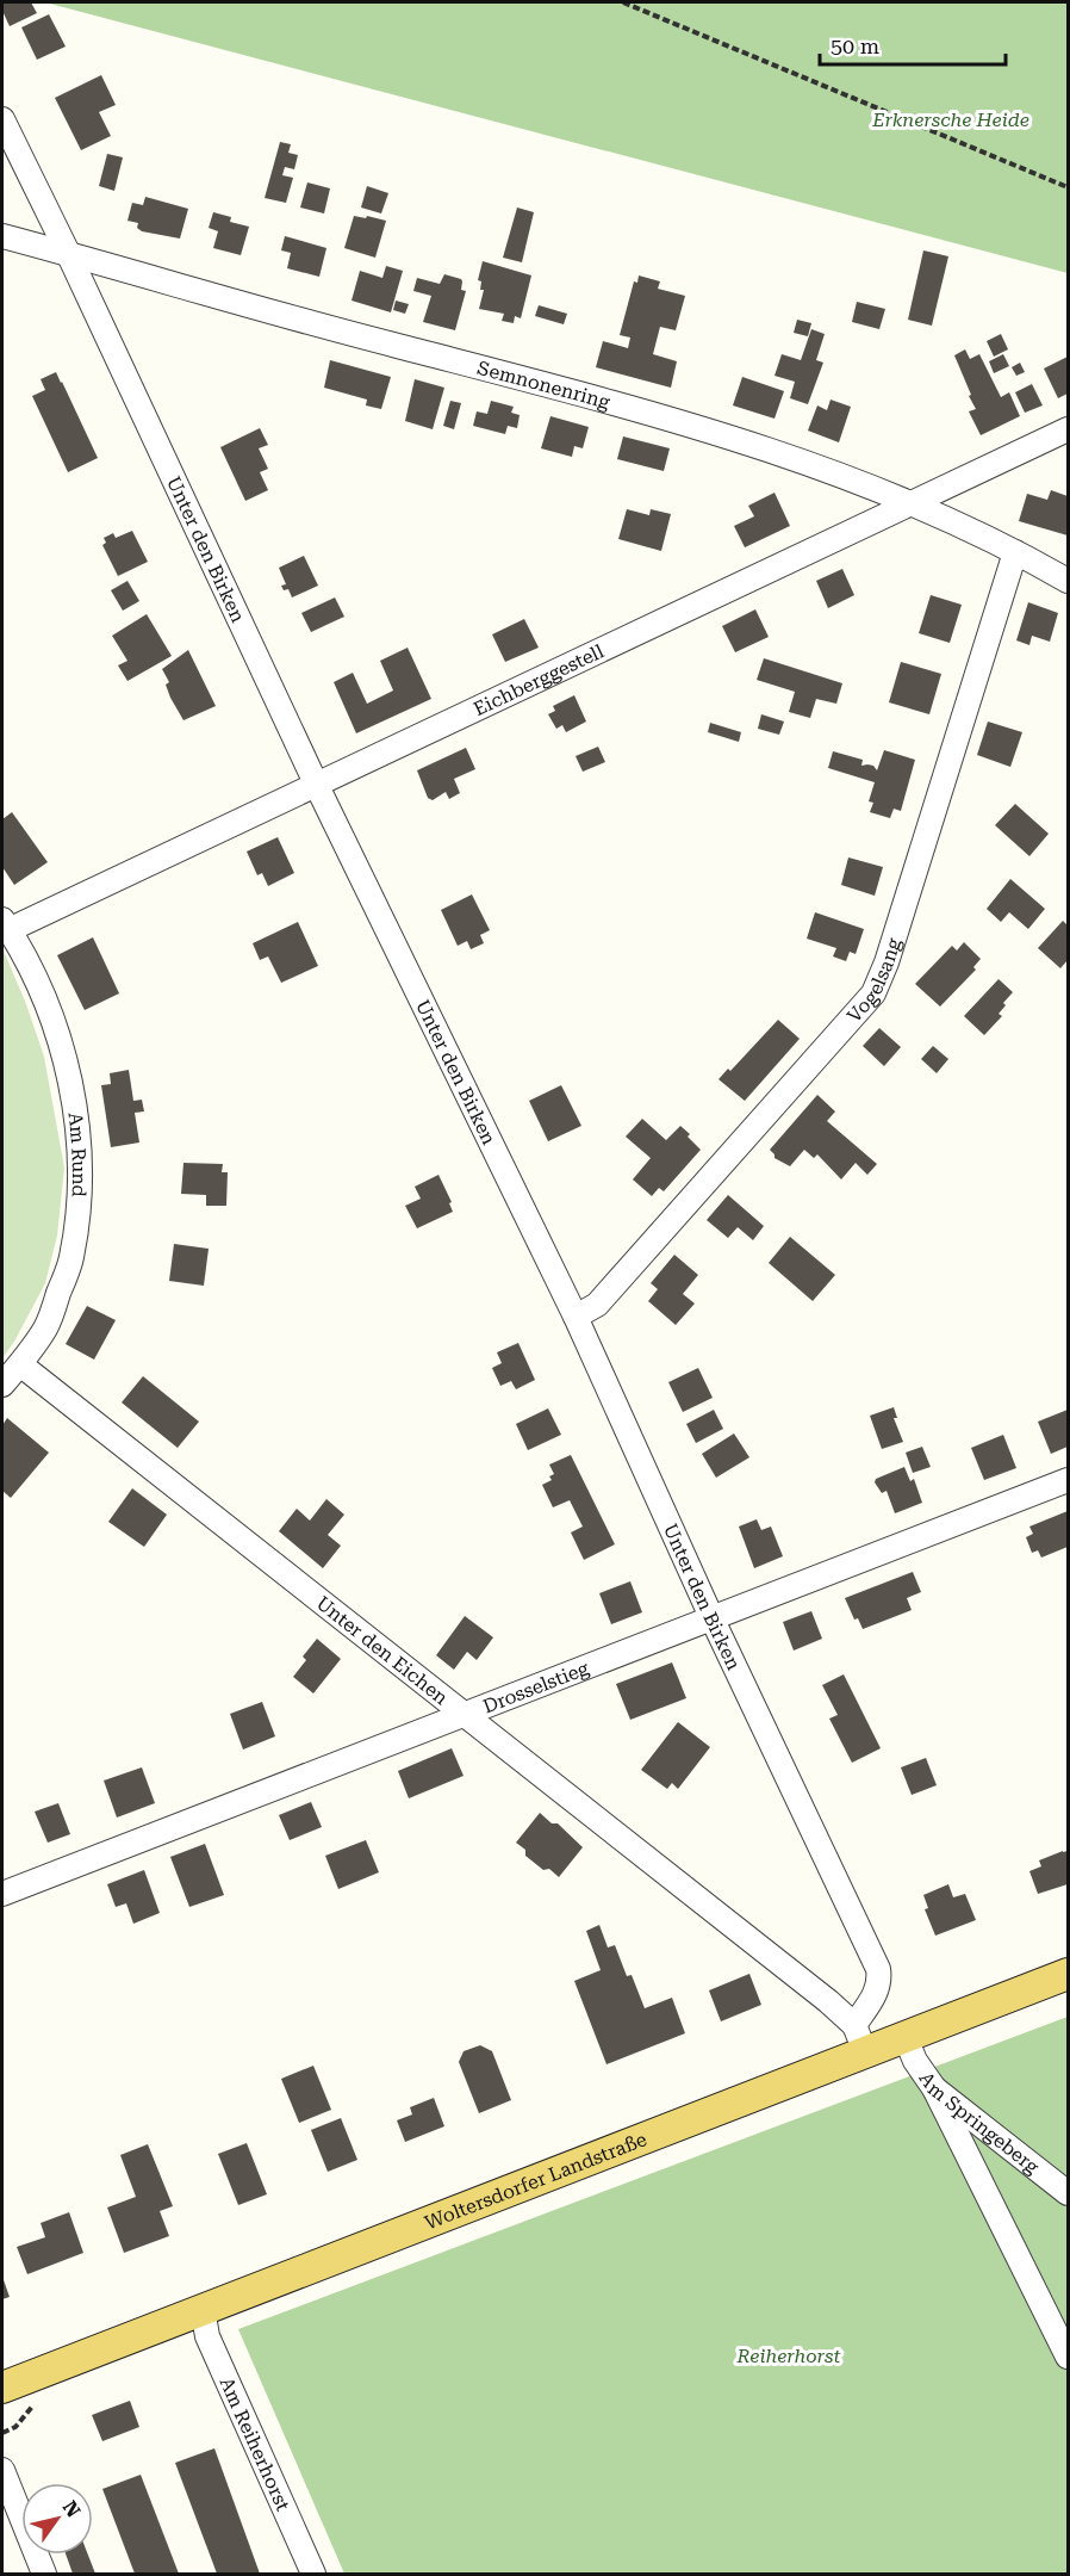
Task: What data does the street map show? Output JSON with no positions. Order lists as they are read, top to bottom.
{
  "streets": {
    "main road": ["Woltersdorfer Landstraße"],
    "street": [
      "Semnonenring",
      "Unter den Birken",
      "Eichberggestell",
      "Vogelsang",
      "Am Rund",
      "Unter den Eichen",
      "Drosselstieg",
      "Am Springeberg",
      "Am Reiherhorst"
    ]
  },
  "crossings": [
    ["Semnonenring", "Unter den Birken"],
    ["Semnonenring", "Eichberggestell"],
    ["Semnonenring", "Vogelsang"],
    ["Unter den Birken", "Eichberggestell"],
    ["Unter den Birken", "Vogelsang"],
    ["Unter den Birken", "Unter den Eichen"],
    ["Unter den Birken", "Drosselstieg"],
    ["Eichberggestell", "Am Rund"],
    ["Am Rund", "Unter den Eichen"],
    ["Unter den Eichen", "Drosselstieg"],
    ["Unter den Eichen", "Woltersdorfer Landstraße"],
    ["Am Springeberg", "Woltersdorfer Landstraße"],
    ["Woltersdorfer Landstraße", "Am Reiherhorst"]
  ],
  "parks": ["Erknersche Heide", "Reiherhorst"],
  "scale_bar": "50 m",
  "north": "top right"
}
